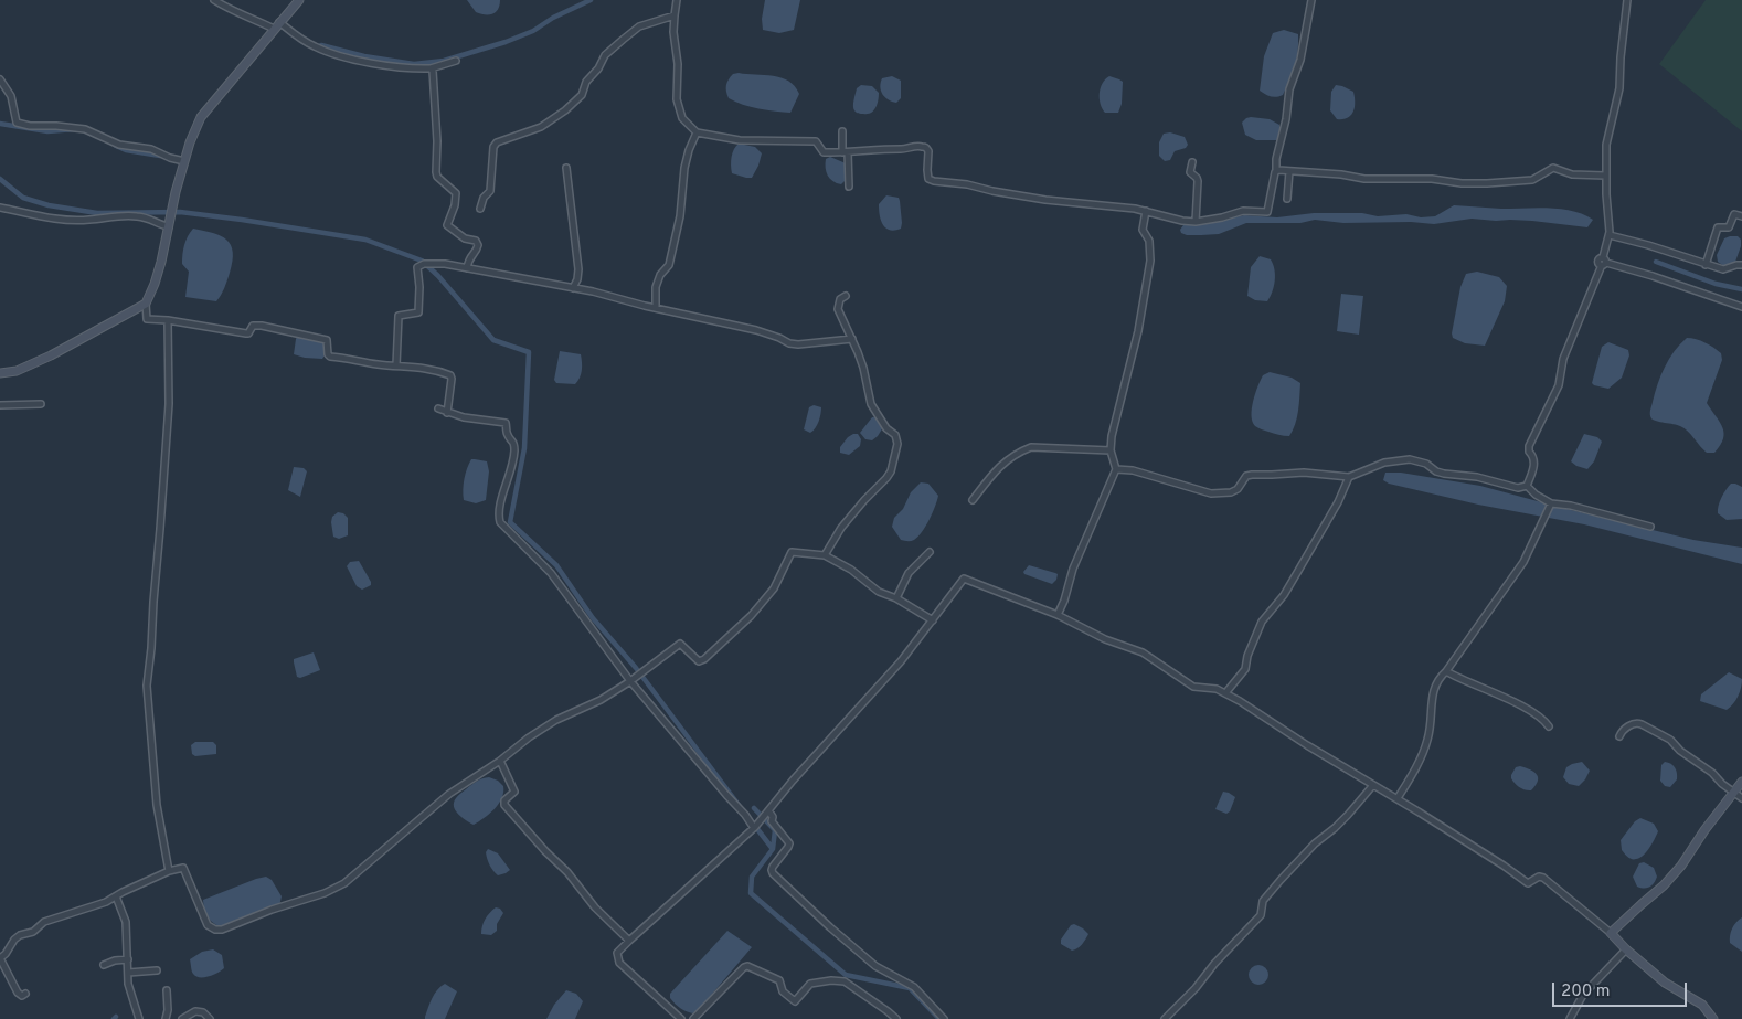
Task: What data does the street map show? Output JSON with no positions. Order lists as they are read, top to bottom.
{
  "scale_bar": "200 m"
}
